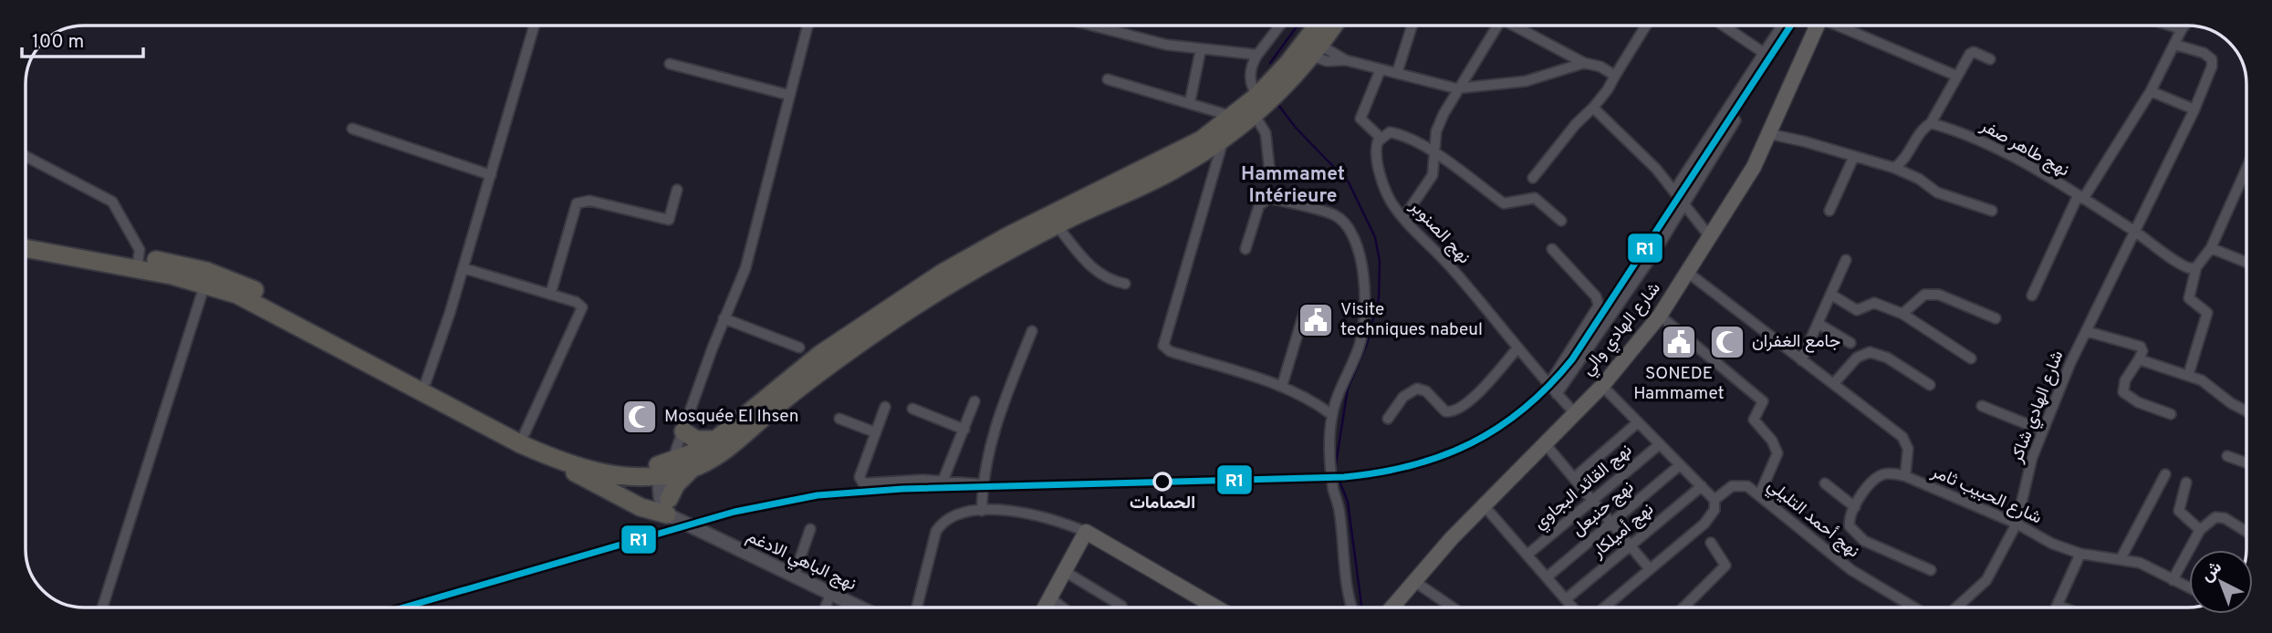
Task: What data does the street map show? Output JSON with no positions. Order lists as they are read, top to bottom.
{
  "streets": {
    "main road": ["شارع الهادي والي", "نهج الباهي الادغم"],
    "street": [
      "نهج طاهر صفر",
      "نهج الصنوبر",
      "شارع الهادي شاكر",
      "نهج القائد البجاوي",
      "شارع الحبيب ثامر",
      "نهج حنبعل",
      "نهج أحمد التليلي",
      "نهج أميلكار"
    ]
  },
  "crossings": [
    ["نهج طاهر صفر", "شارع الهادي شاكر"],
    ["نهج الصنوبر", "شارع الهادي والي"],
    ["شارع الهادي والي", "شارع الحبيب ثامر"],
    ["شارع الهادي شاكر", "شارع الحبيب ثامر"]
  ],
  "districts": ["Hammamet Intérieure"],
  "places": {
    "public building": ["Visite techniques nabeul", "SONEDE Hammamet"],
    "mosque": ["جامع الغفران", "Mosquée El Ihsen"],
    "other": ["الحمامات"]
  },
  "lines": ["transit line R1"],
  "scale_bar": "100 m",
  "north": "top left"
}
